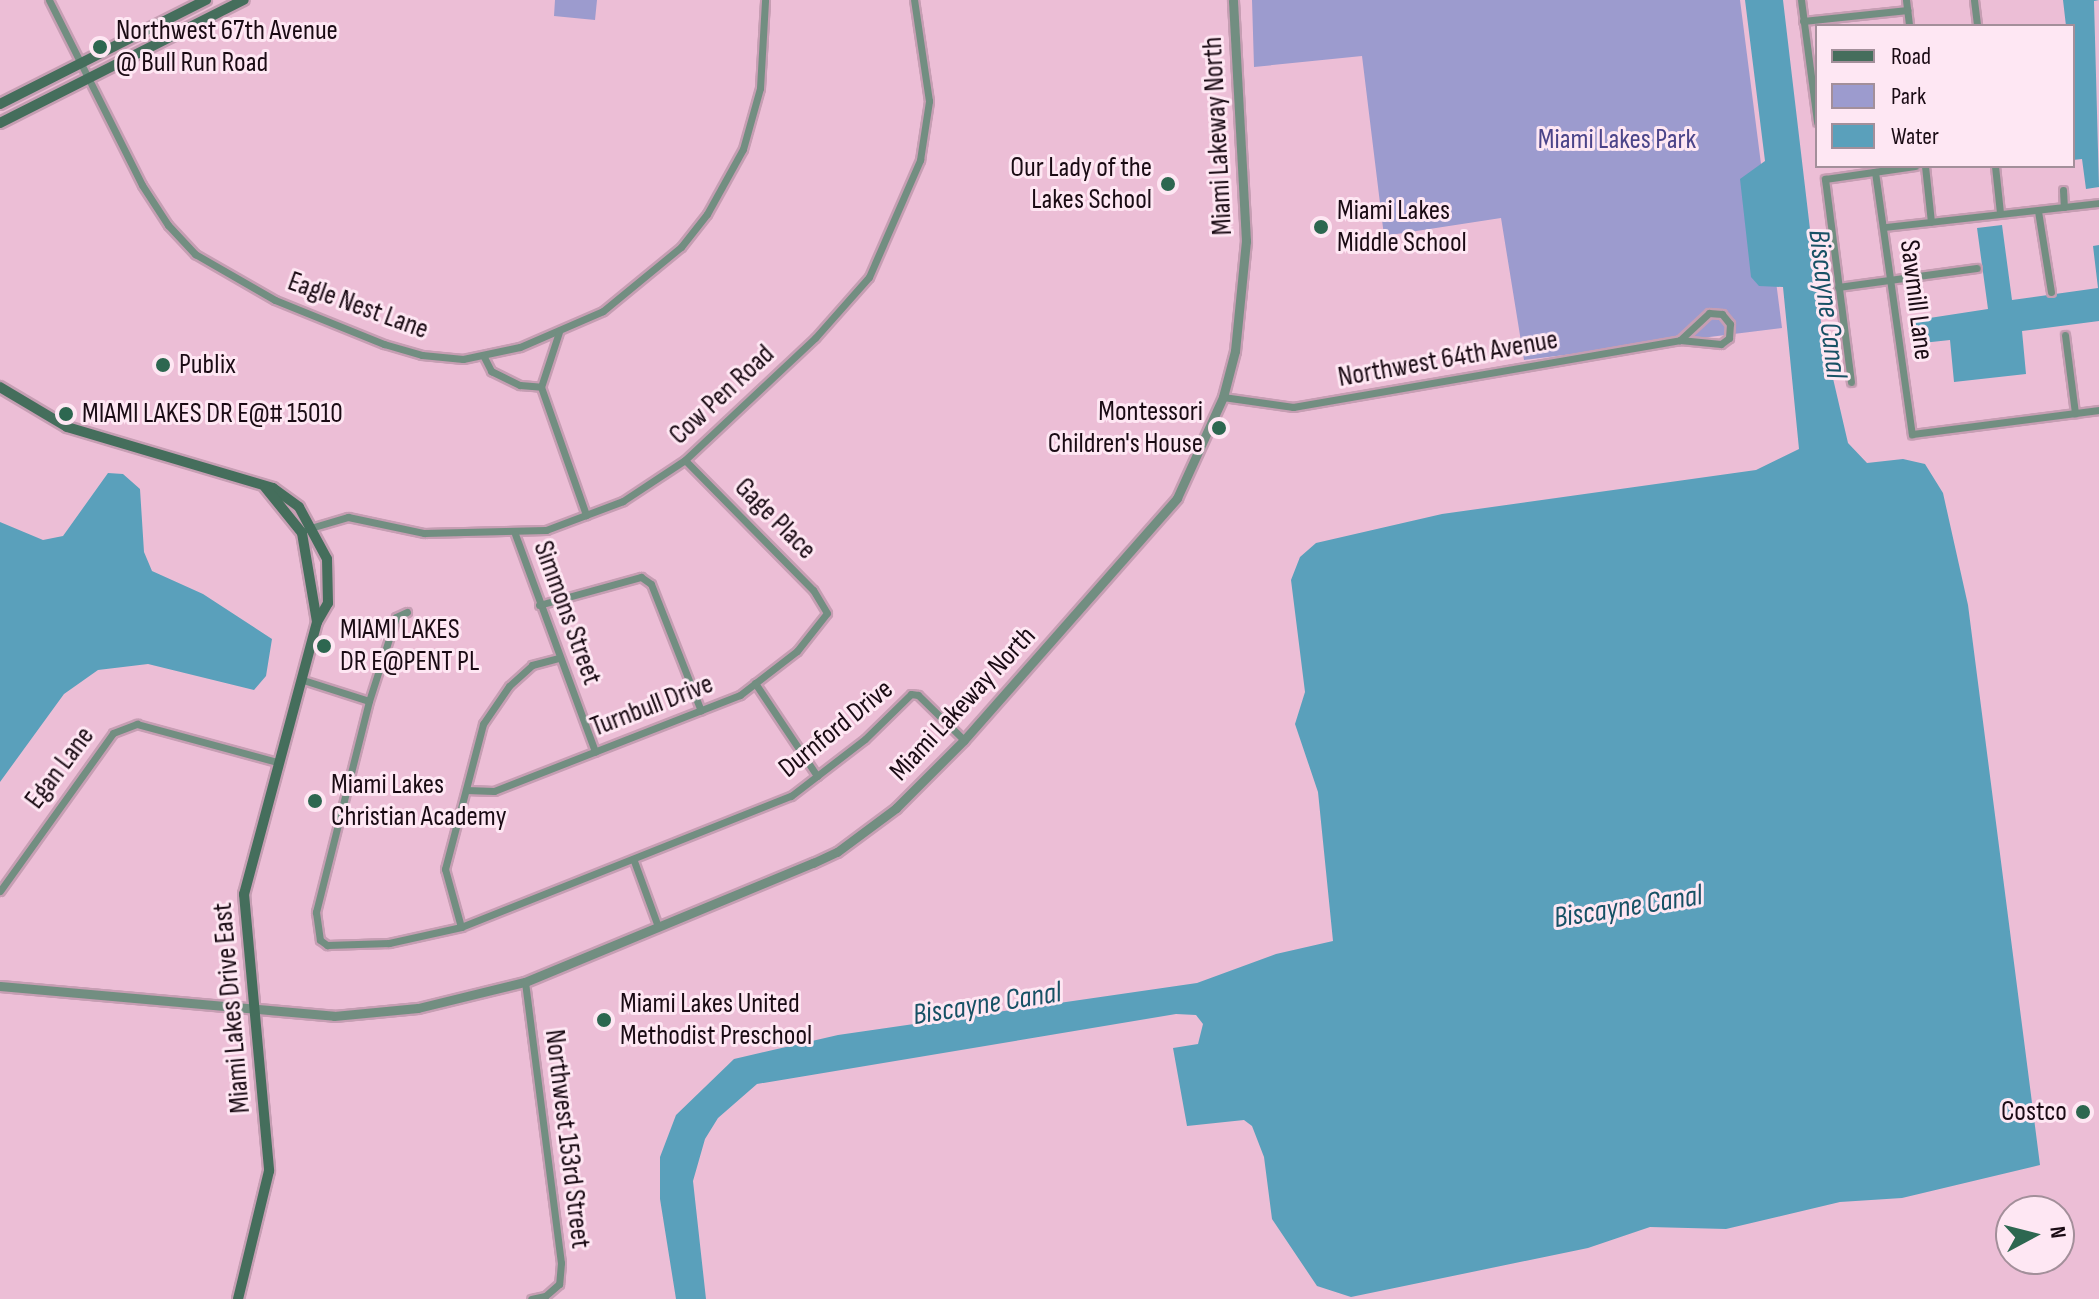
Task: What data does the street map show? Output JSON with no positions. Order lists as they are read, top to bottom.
{
  "streets": {
    "main road": ["Miami Lakes Drive East"],
    "street": [
      "Miami Lakeway North",
      "Sawmill Lane",
      "Eagle Nest Lane",
      "Northwest 64th Avenue",
      "Cow Pen Road",
      "Gage Place",
      "Simmons Street",
      "Turnbull Drive",
      "Durnford Drive",
      "Egan Lane",
      "Northwest 153rd Street"
    ]
  },
  "crossings": [
    ["Miami Lakeway North", "Northwest 64th Avenue"],
    ["Miami Lakeway North", "Durnford Drive"],
    ["Miami Lakeway North", "Miami Lakes Drive East"],
    ["Miami Lakeway North", "Northwest 153rd Street"],
    ["Cow Pen Road", "Gage Place"],
    ["Cow Pen Road", "Simmons Street"],
    ["Cow Pen Road", "Miami Lakes Drive East"],
    ["Gage Place", "Turnbull Drive"],
    ["Simmons Street", "Turnbull Drive"],
    ["Egan Lane", "Miami Lakes Drive East"]
  ],
  "water": ["Biscayne Canal"],
  "parks": ["Miami Lakes Park"],
  "places": [
    "Northwest 67th Avenue @ Bull Run Road",
    "Our Lady of the Lakes School",
    "Miami Lakes Middle School",
    "Publix",
    "MIAMI LAKES DR E@# 15010",
    "Montessori Children's House",
    "MIAMI LAKES DR E@PENT PL",
    "Miami Lakes Christian Academy",
    "Miami Lakes United Methodist Preschool",
    "Costco"
  ],
  "legend": ["Road", "Park", "Water"],
  "north": "right"
}
